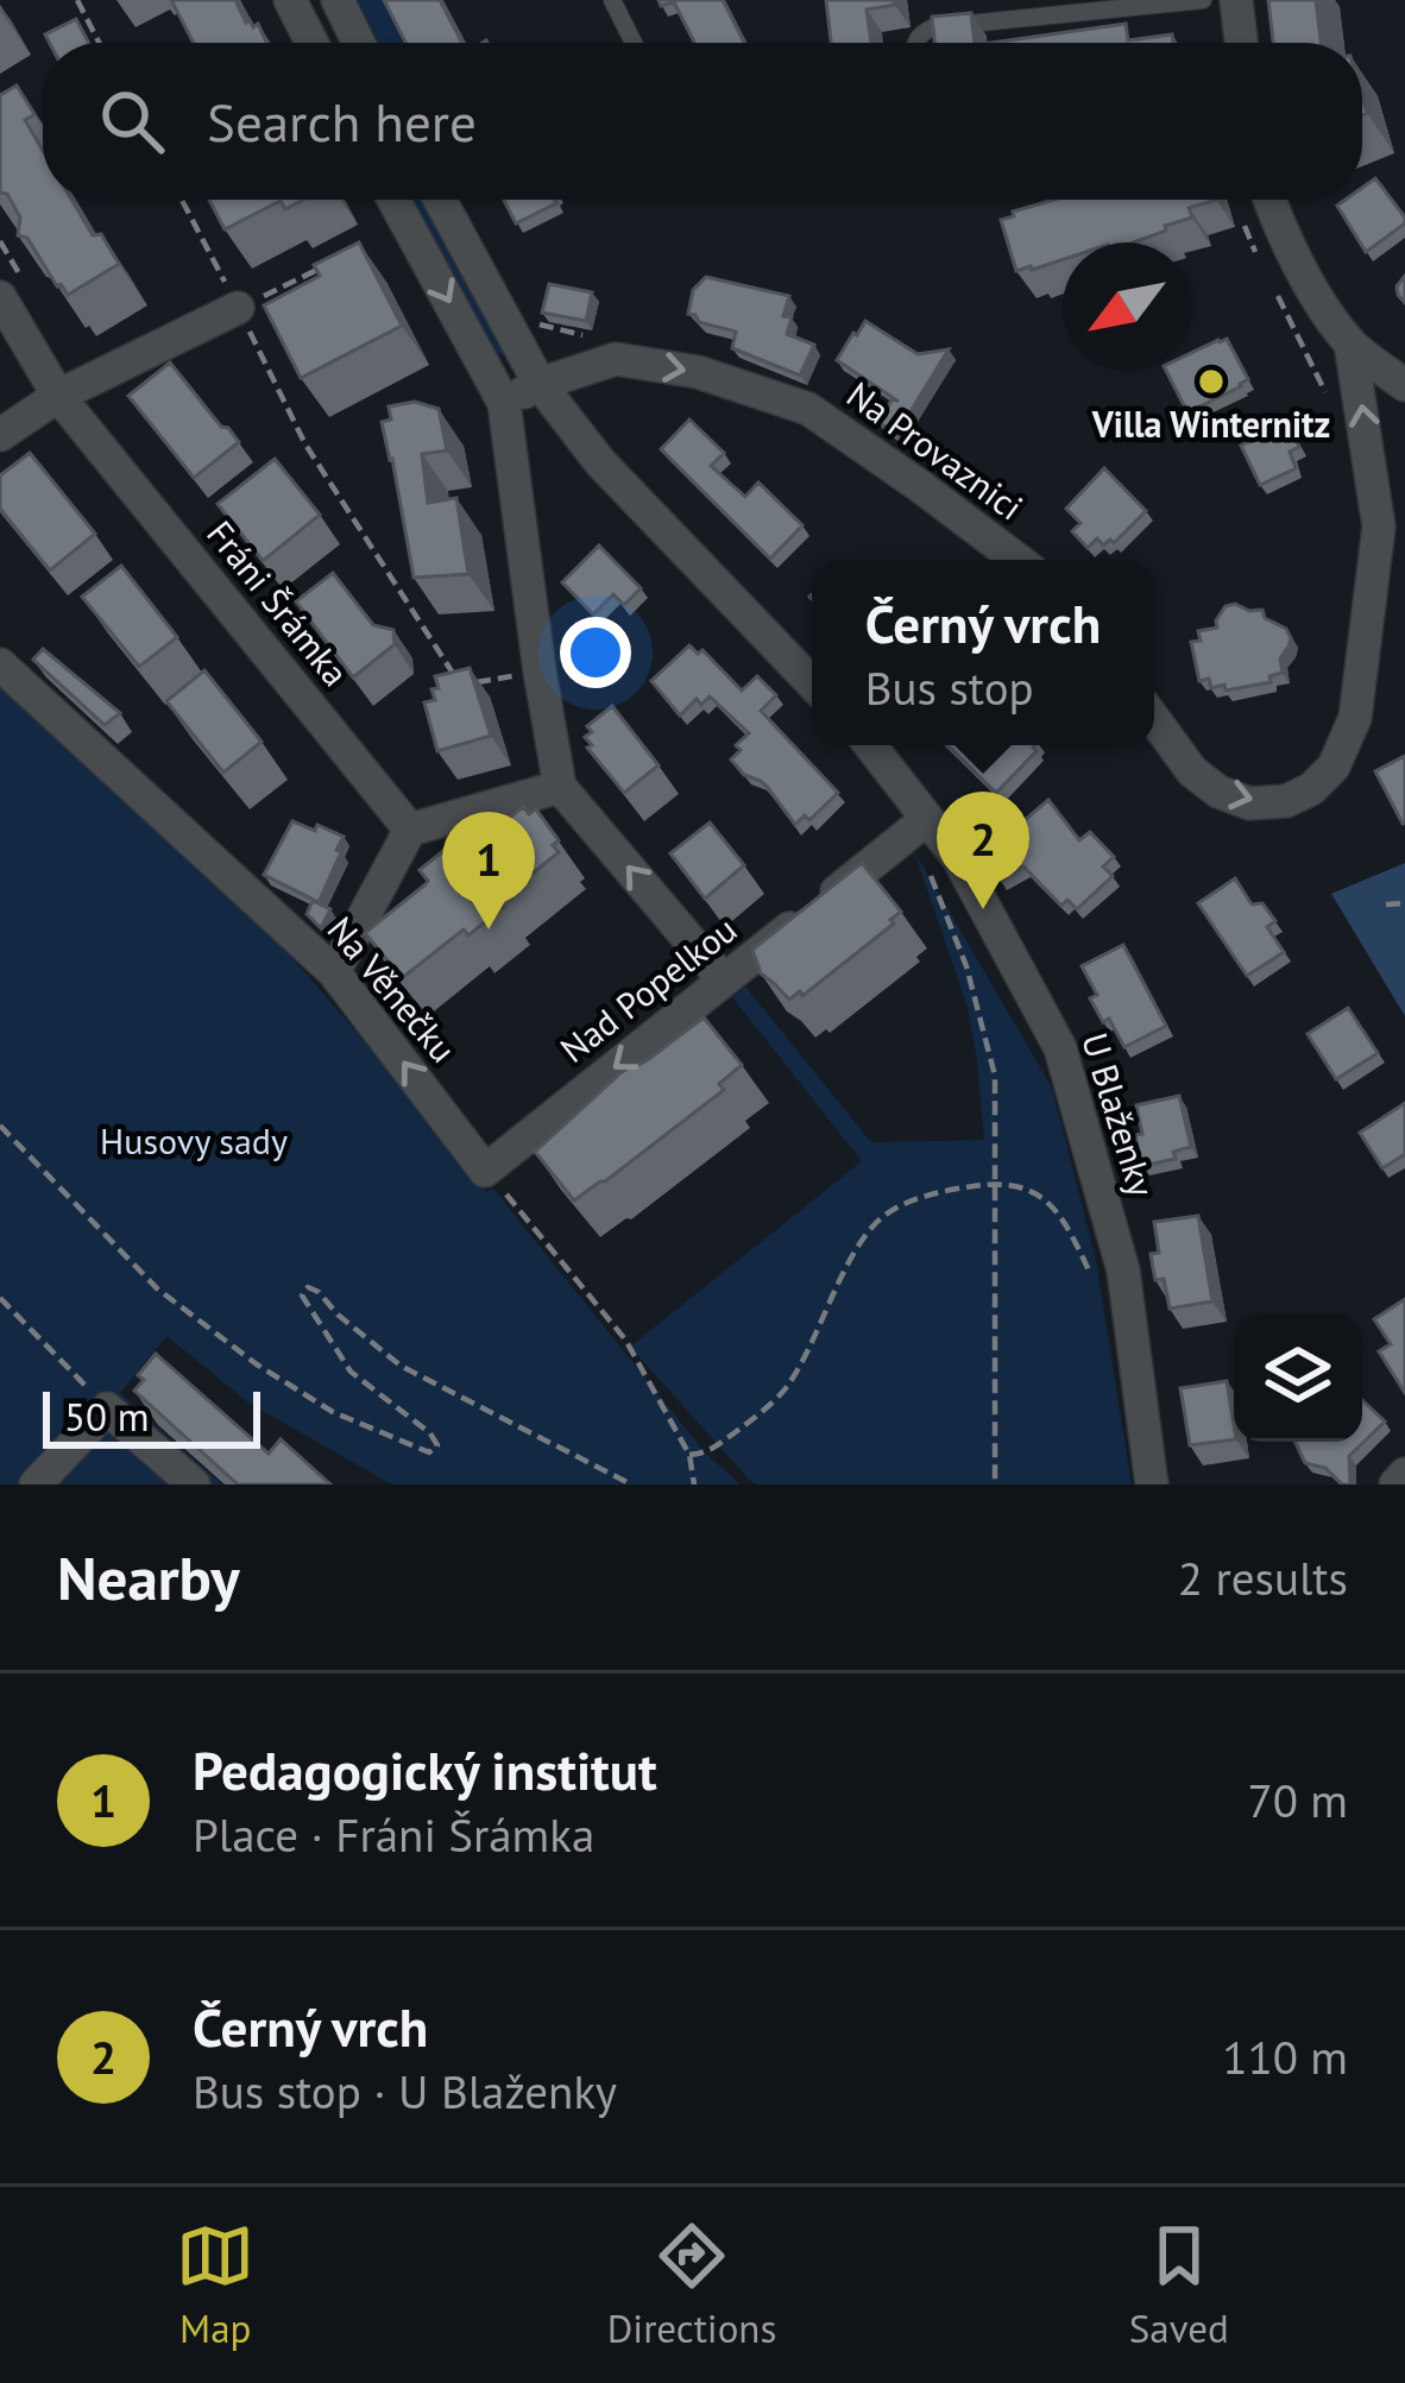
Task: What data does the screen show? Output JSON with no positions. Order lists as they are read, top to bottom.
{
  "streets": {
    "street": [
      "Na Provaznici",
      "Fráni Šrámka",
      "Na Věnečku",
      "Nad Popelkou",
      "U Blaženky"
    ]
  },
  "crossings": [
    ["Na Věnečku", "Nad Popelkou"],
    ["Nad Popelkou", "U Blaženky"]
  ],
  "one_way": ["Na Provaznici", "Na Věnečku"],
  "parks": ["Husovy sady"],
  "places": ["Villa Winternitz"],
  "scale_bar": "50 m",
  "north": "bottom left",
  "page": {
    "search": "Search here",
    "popup": ["Černý vrch", "Bus stop"],
    "pins": ["2", "1"],
    "scale": "50 m",
    "heading": ["Nearby", "2 results"],
    "list": [
      {
        "mark": "1",
        "name": "Pedagogický institut",
        "note": "Place · Fráni Šrámka",
        "value": "70 m"
      },
      {
        "mark": "2",
        "name": "Černý vrch",
        "note": "Bus stop · U Blaženky",
        "value": "110 m"
      }
    ],
    "nav": ["Map", "Directions", "Saved"]
  }
}
